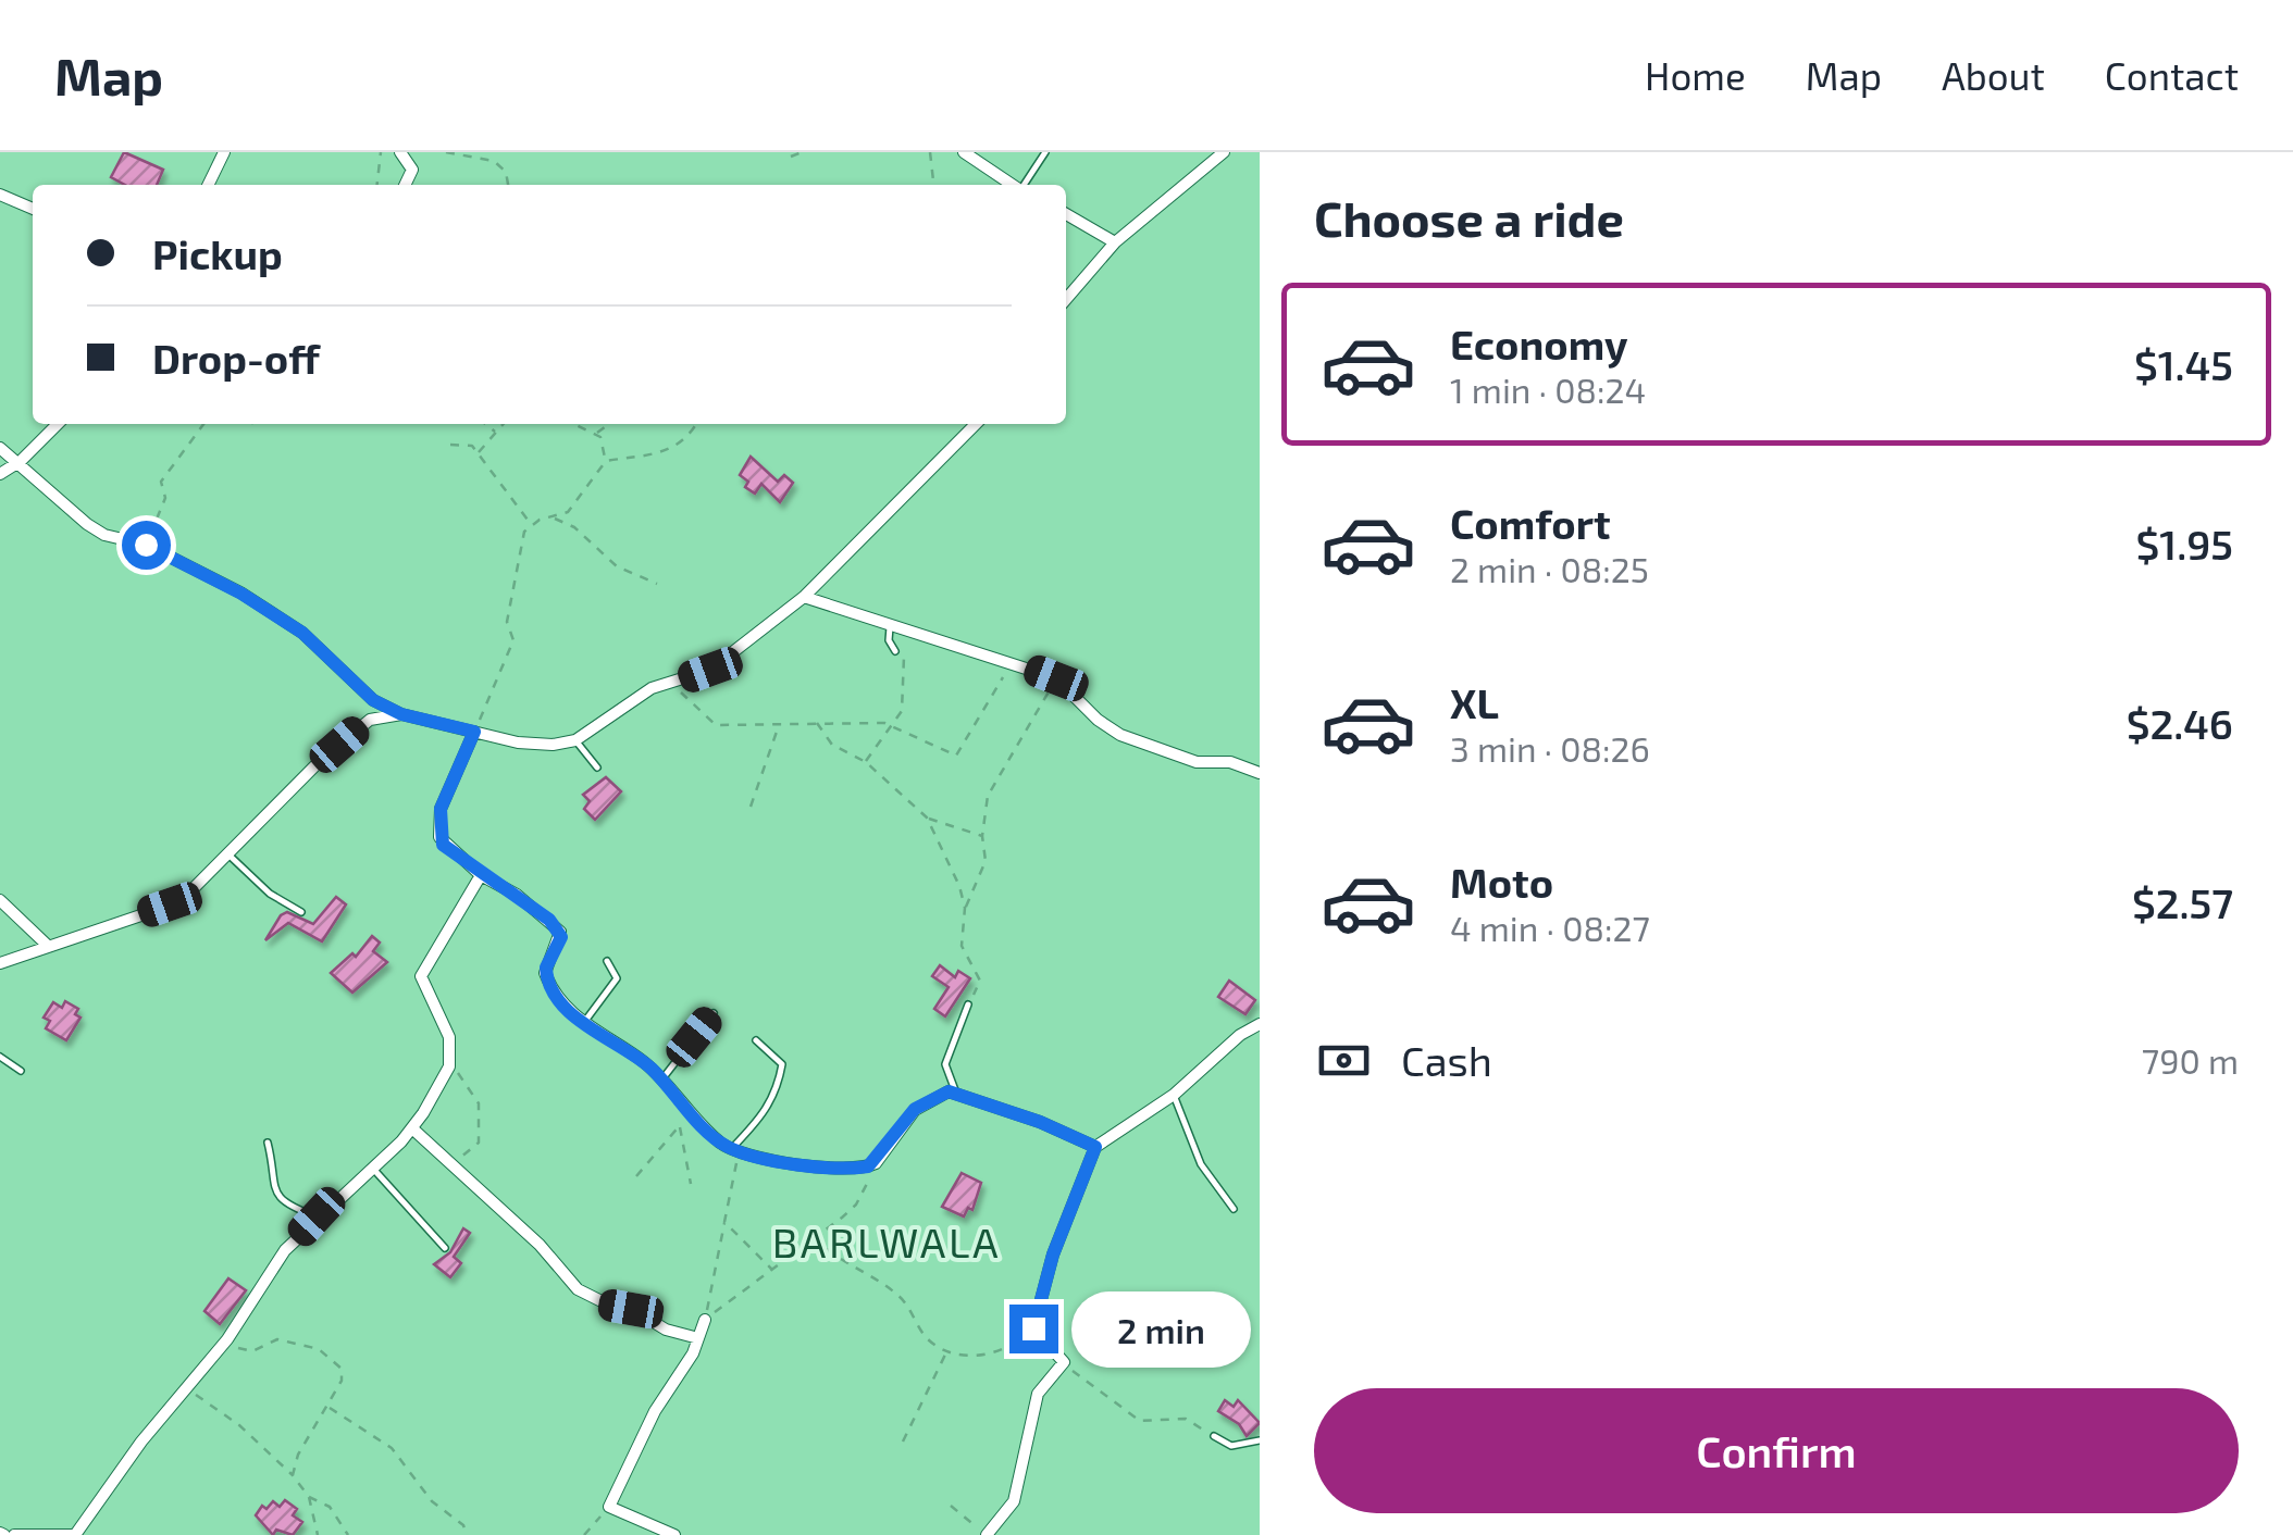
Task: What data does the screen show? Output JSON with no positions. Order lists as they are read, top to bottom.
{
  "districts": ["BARLWALA"],
  "page": {
    "header": "Map",
    "nav": [
      "Home",
      "Map",
      "About",
      "Contact"
    ],
    "heading": "Choose a ride",
    "banner": ["Pickup", "Drop-off"],
    "list": [
      {
        "name": "Economy",
        "note": "1 min · 08:24",
        "value": "$1.45"
      },
      {
        "name": "Comfort",
        "note": "2 min · 08:25",
        "value": "$1.95"
      },
      {
        "name": "XL",
        "note": "3 min · 08:26",
        "value": "$2.46"
      },
      {
        "name": "Moto",
        "note": "4 min · 08:27",
        "value": "$2.57"
      }
    ],
    "pay": ["Cash", "790 m"],
    "bubble": "2 min",
    "buttons": "Confirm"
  }
}
